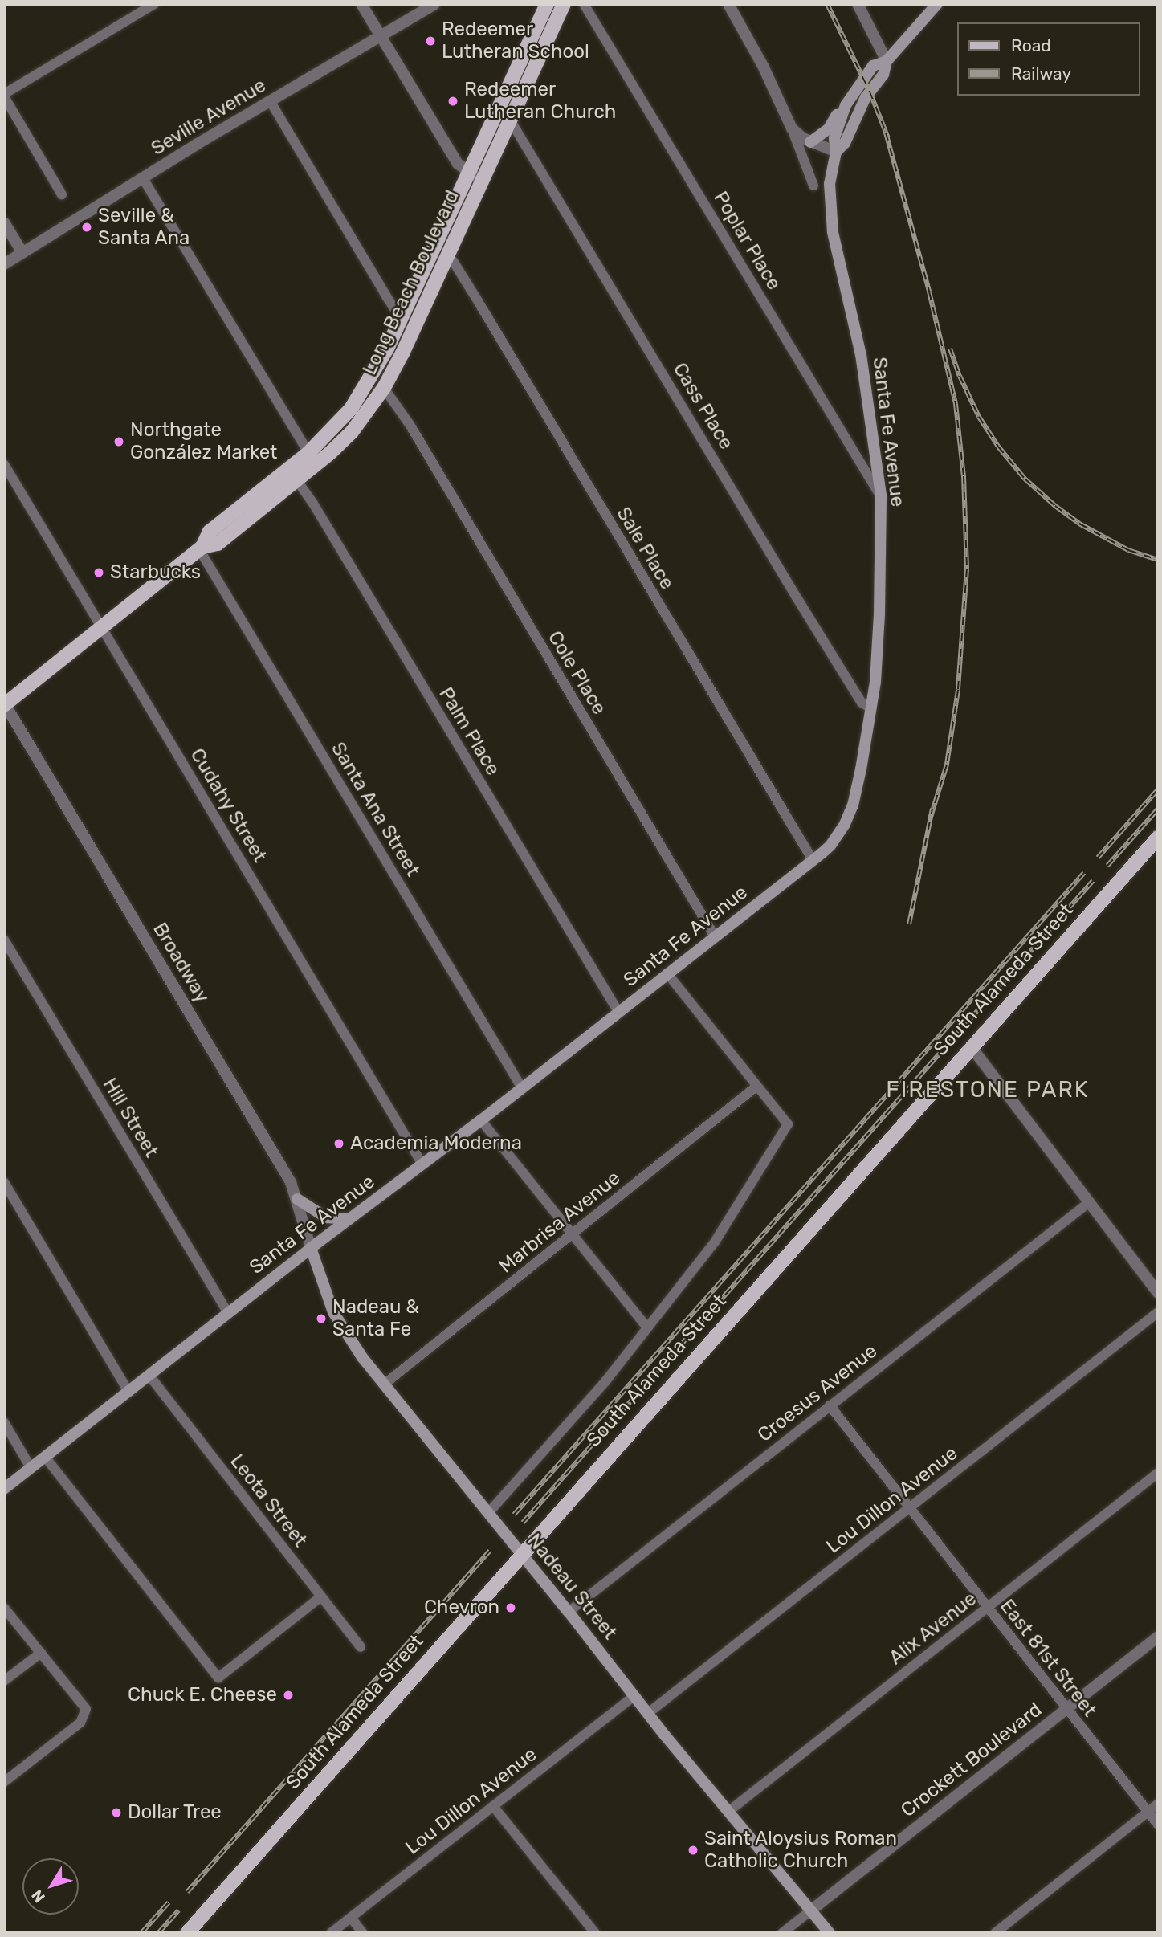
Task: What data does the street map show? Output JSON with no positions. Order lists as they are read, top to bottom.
{
  "streets": {
    "main road": [
      "Long Beach Boulevard",
      "Santa Fe Avenue",
      "South Alameda Street",
      "Nadeau Street"
    ],
    "street": [
      "Seville Avenue",
      "Poplar Place",
      "Cass Place",
      "Sale Place",
      "Cole Place",
      "Palm Place",
      "Cudahy Street",
      "Santa Ana Street",
      "Broadway",
      "Hill Street",
      "Marbrisa Avenue",
      "Croesus Avenue",
      "Lou Dillon Avenue",
      "Leota Street",
      "Alix Avenue",
      "East 81st Street",
      "Crockett Boulevard"
    ]
  },
  "crossings": [
    ["Poplar Place", "Santa Fe Avenue"],
    ["Long Beach Boulevard", "Cass Place"],
    ["Long Beach Boulevard", "Sale Place"],
    ["Long Beach Boulevard", "Cole Place"],
    ["Long Beach Boulevard", "Palm Place"],
    ["Long Beach Boulevard", "Cudahy Street"],
    ["Long Beach Boulevard", "Santa Ana Street"],
    ["Long Beach Boulevard", "Broadway"],
    ["Cass Place", "Santa Fe Avenue"],
    ["Santa Fe Avenue", "Sale Place"],
    ["Santa Fe Avenue", "Cole Place"],
    ["Santa Fe Avenue", "Palm Place"],
    ["Santa Fe Avenue", "Cudahy Street"],
    ["Santa Fe Avenue", "Santa Ana Street"],
    ["Santa Fe Avenue", "Broadway"],
    ["Santa Fe Avenue", "Hill Street"],
    ["Santa Fe Avenue", "Leota Street"],
    ["Santa Fe Avenue", "Nadeau Street"],
    ["Broadway", "Nadeau Street"],
    ["South Alameda Street", "Marbrisa Avenue"],
    ["South Alameda Street", "Nadeau Street"],
    ["Marbrisa Avenue", "Nadeau Street"],
    ["Croesus Avenue", "Nadeau Street"],
    ["Croesus Avenue", "East 81st Street"],
    ["Lou Dillon Avenue", "Nadeau Street"],
    ["Lou Dillon Avenue", "East 81st Street"],
    ["Nadeau Street", "Alix Avenue"],
    ["Nadeau Street", "Crockett Boulevard"],
    ["Alix Avenue", "East 81st Street"],
    ["East 81st Street", "Crockett Boulevard"]
  ],
  "districts": ["FIRESTONE PARK"],
  "places": [
    "Redeemer Lutheran School",
    "Redeemer Lutheran Church",
    "Seville & Santa Ana",
    "Northgate González Market",
    "Starbucks",
    "Academia Moderna",
    "Nadeau & Santa Fe",
    "Chevron",
    "Chuck E. Cheese",
    "Dollar Tree",
    "Saint Aloysius Roman Catholic Church"
  ],
  "legend": ["Road", "Railway"],
  "north": "bottom left"
}
